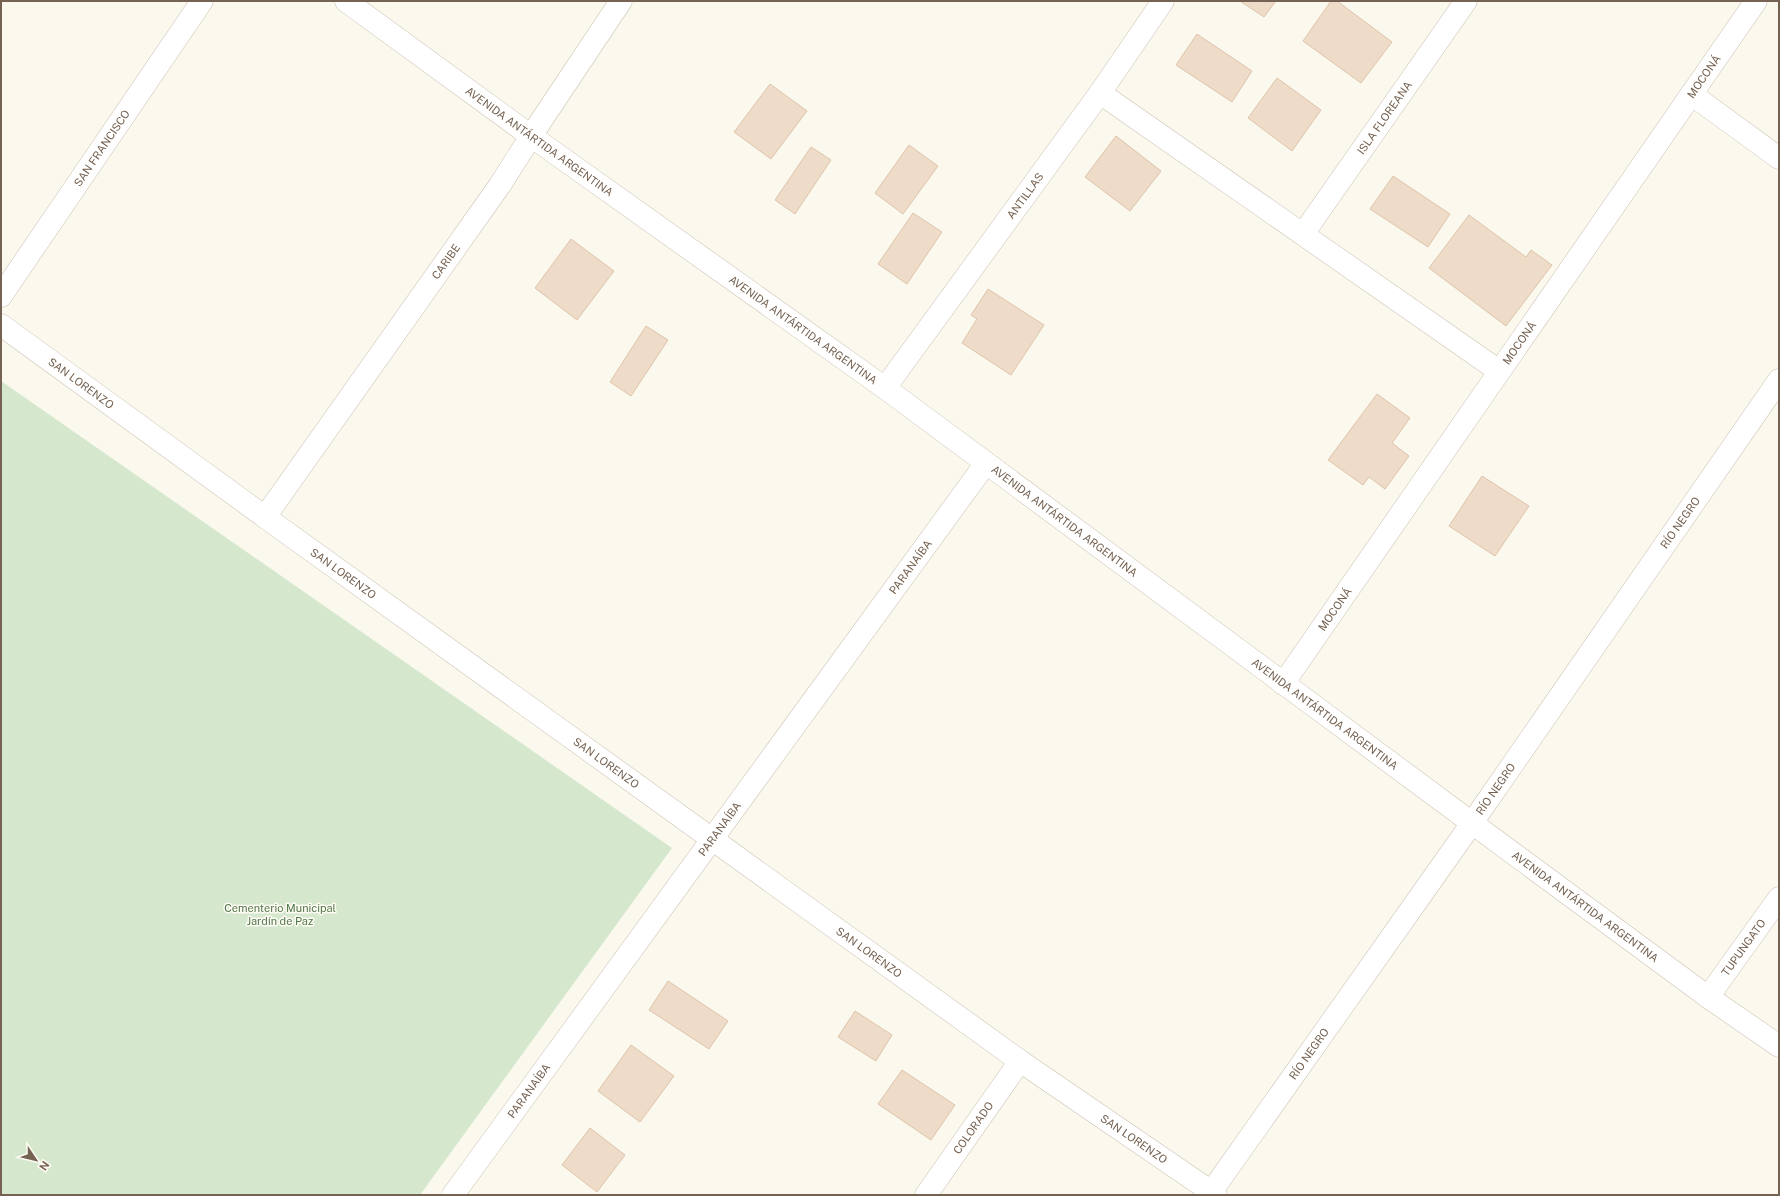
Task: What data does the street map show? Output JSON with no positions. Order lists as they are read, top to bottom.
{
  "streets": {
    "street": [
      "MOCONÁ",
      "ISLA FLOREANA",
      "AVENIDA ANTÁRTIDA ARGENTINA",
      "SAN FRANCISCO",
      "ANTILLAS",
      "CARIBE",
      "SAN LORENZO",
      "RÍO NEGRO",
      "PARANAÍBA",
      "TUPUNGATO",
      "COLORADO"
    ]
  },
  "crossings": [
    ["MOCONÁ", "AVENIDA ANTÁRTIDA ARGENTINA"],
    ["AVENIDA ANTÁRTIDA ARGENTINA", "ANTILLAS"],
    ["AVENIDA ANTÁRTIDA ARGENTINA", "CARIBE"],
    ["AVENIDA ANTÁRTIDA ARGENTINA", "RÍO NEGRO"],
    ["AVENIDA ANTÁRTIDA ARGENTINA", "PARANAÍBA"],
    ["AVENIDA ANTÁRTIDA ARGENTINA", "TUPUNGATO"],
    ["CARIBE", "SAN LORENZO"],
    ["SAN LORENZO", "RÍO NEGRO"],
    ["SAN LORENZO", "PARANAÍBA"],
    ["SAN LORENZO", "COLORADO"]
  ],
  "parks": ["Cementerio Municipal Jardín de Paz"],
  "north": "bottom right"
}
